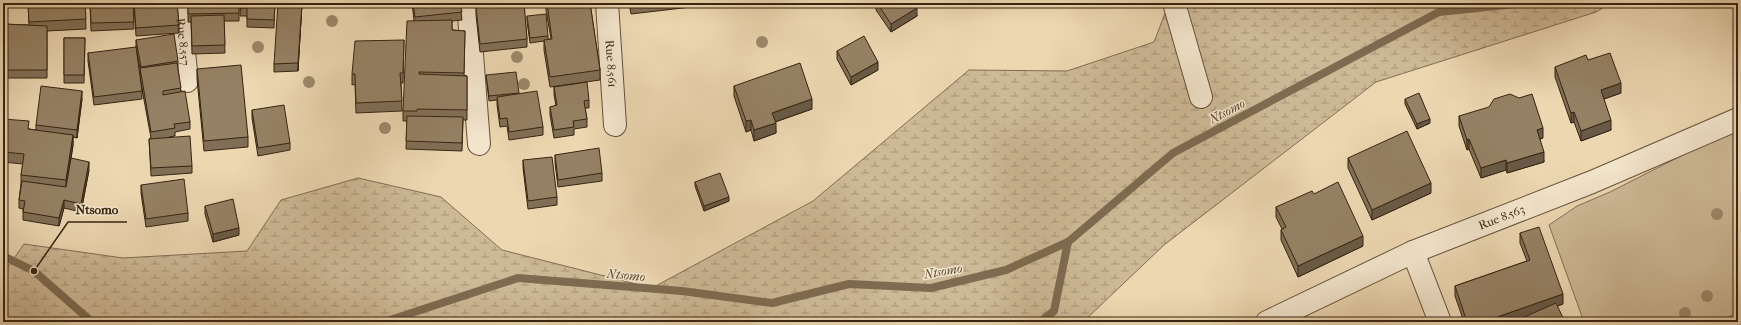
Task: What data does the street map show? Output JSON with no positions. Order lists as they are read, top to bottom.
{
  "streets": {
    "street": ["Rue 8.557", "Rue 8.561", "Rue 8.563"]
  },
  "water": ["Ntsomo"],
  "places": ["Ntsomo"]
}
